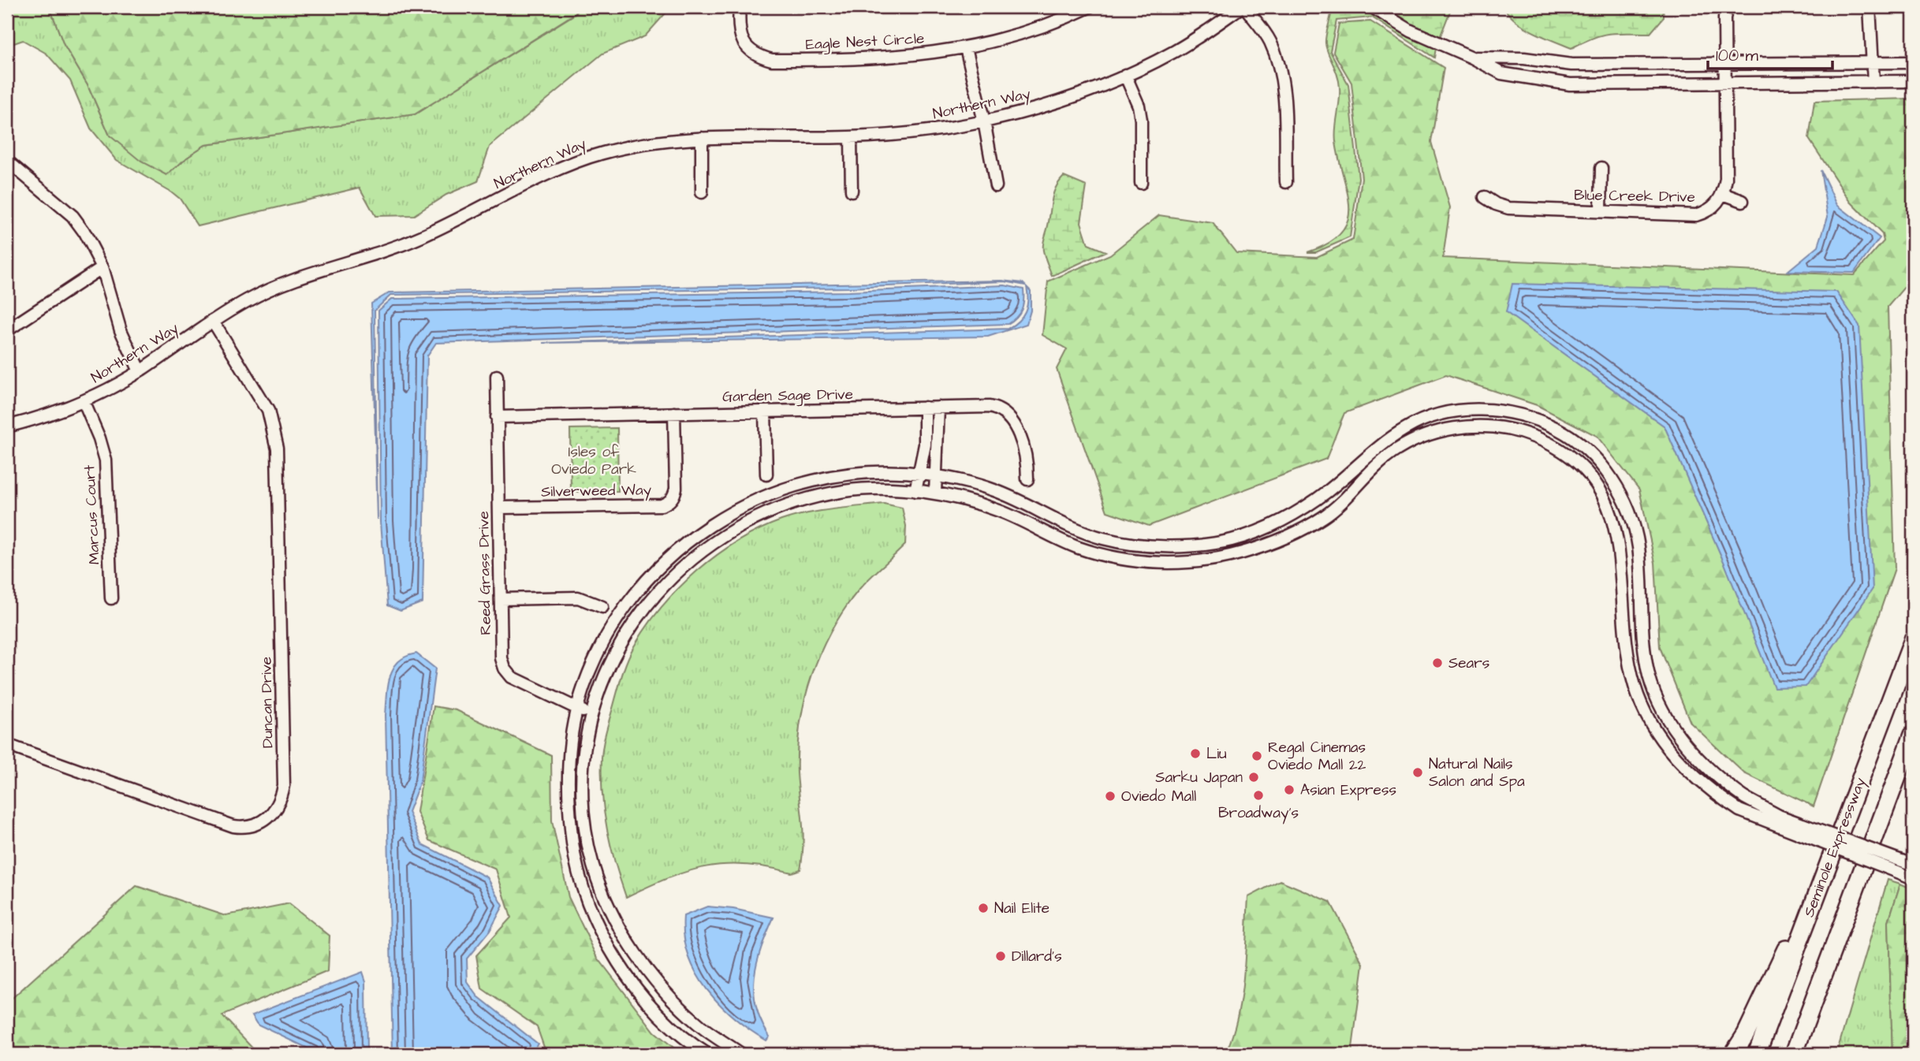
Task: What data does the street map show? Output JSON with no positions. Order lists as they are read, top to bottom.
{
  "streets": {
    "highway": ["Seminole Expressway"],
    "street": [
      "Eagle Nest Circle",
      "Northern Way",
      "Blue Creek Drive",
      "Garden Sage Drive",
      "Silverweed Way",
      "Marcus Court",
      "Reed Grass Drive",
      "Duncan Drive"
    ]
  },
  "crossings": [
    ["Northern Way", "Marcus Court"],
    ["Northern Way", "Duncan Drive"],
    ["Garden Sage Drive", "Silverweed Way"],
    ["Garden Sage Drive", "Reed Grass Drive"],
    ["Silverweed Way", "Reed Grass Drive"]
  ],
  "parks": ["Isles of Oviedo Park"],
  "places": [
    "Sears",
    "Liu",
    "Regal Cinemas Oviedo Mall 22",
    "Natural Nails Salon and Spa",
    "Sarku Japan",
    "Asian Express",
    "Broadway's",
    "Oviedo Mall",
    "Nail Elite",
    "Dillard's"
  ],
  "scale_bar": "100 m"
}
